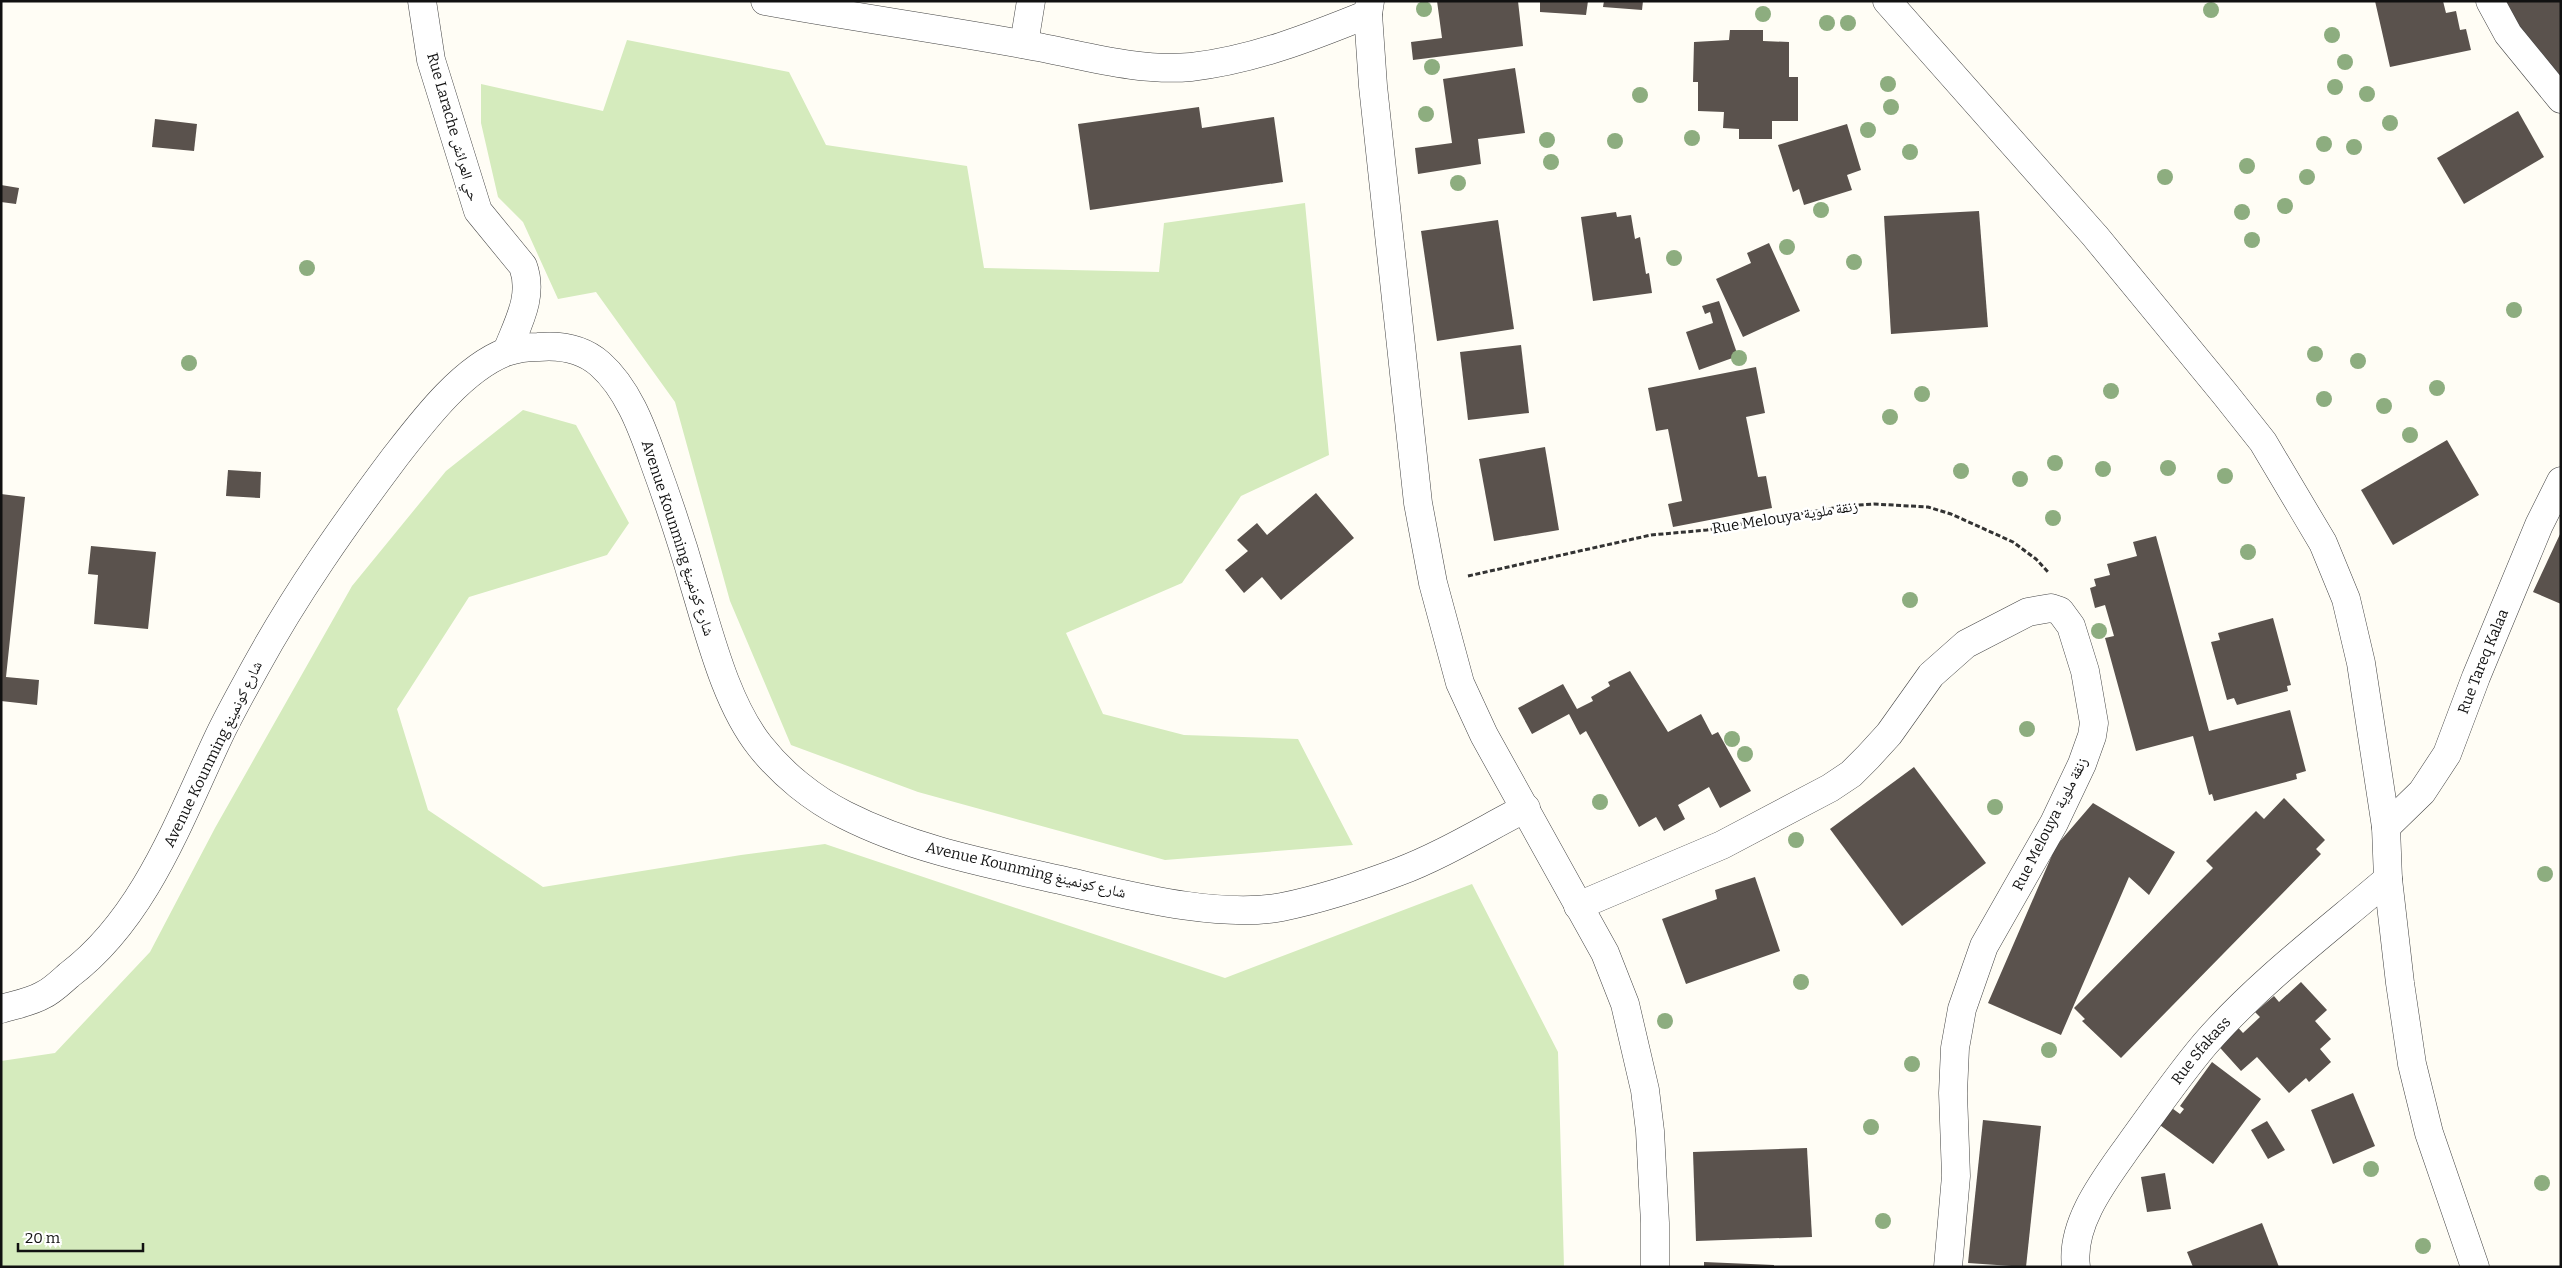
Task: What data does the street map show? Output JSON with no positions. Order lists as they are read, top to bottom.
{
  "streets": {
    "street": [
      "Rue Larache حي العرائش",
      "Rue Melouya زنقة ملوية",
      "Avenue Kounming شارع كونمينغ",
      "Rue Tareq Kalaa",
      "Rue Sfakass"
    ]
  },
  "crossings": [
    ["Rue Larache حي العرائش", "Avenue Kounming شارع كونمينغ"]
  ],
  "scale_bar": "20 m"
}
